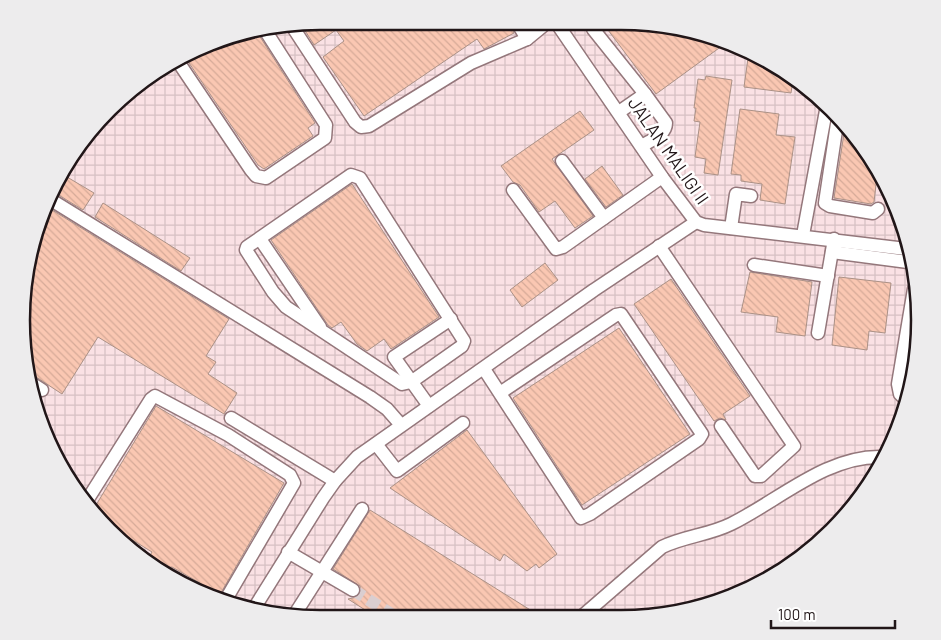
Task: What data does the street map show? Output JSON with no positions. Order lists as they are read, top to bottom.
{
  "streets": {
    "street": ["JALAN MALIGI II"]
  },
  "scale_bar": "100 m"
}
